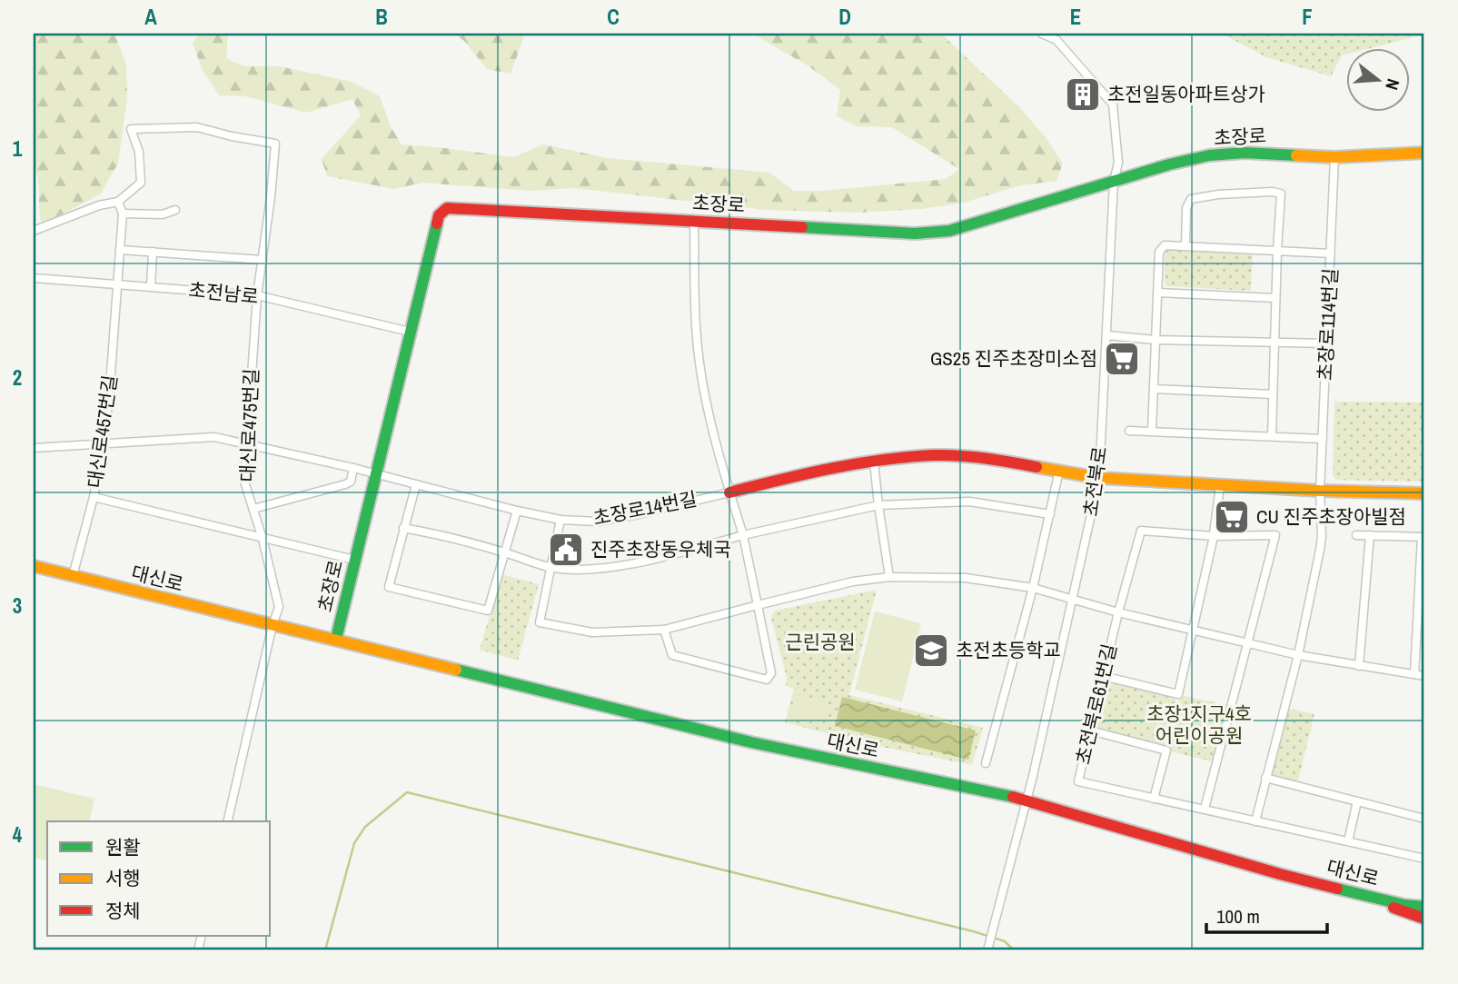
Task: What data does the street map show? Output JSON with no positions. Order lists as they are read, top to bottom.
{
  "streets": {
    "street": [
      "초장로",
      "초전남로",
      "초장로114번길",
      "대신로475번길",
      "대신로457번길",
      "초전북로",
      "초장로14번길",
      "대신로",
      "초전북로61번길"
    ]
  },
  "crossings": [
    ["초장로", "초전남로"],
    ["초장로", "초장로114번길"],
    ["초장로", "초전북로"],
    ["초장로", "초장로14번길"],
    ["초장로", "대신로"],
    ["초전남로", "대신로475번길"],
    ["초전남로", "대신로457번길"],
    ["대신로475번길", "초장로14번길"],
    ["대신로475번길", "대신로"],
    ["대신로457번길", "초장로14번길"],
    ["대신로457번길", "대신로"],
    ["초전북로", "대신로"]
  ],
  "parks": ["근린공원", "초장1지구4호 어린이공원"],
  "places": {
    "building": ["초전일동아파트상가"],
    "supermarket": ["GS25 진주초장미소점", "CU 진주초장아빌점"],
    "public building": ["진주초장동우체국"],
    "school or university": ["초전초등학교"]
  },
  "legend": ["원활", "서행", "정체"],
  "scale_bar": "100 m",
  "north": "right",
  "grid": {
    "columns": [
      "A",
      "B",
      "C",
      "D",
      "E",
      "F"
    ],
    "rows": [
      "1",
      "2",
      "3",
      "4"
    ]
  }
}
